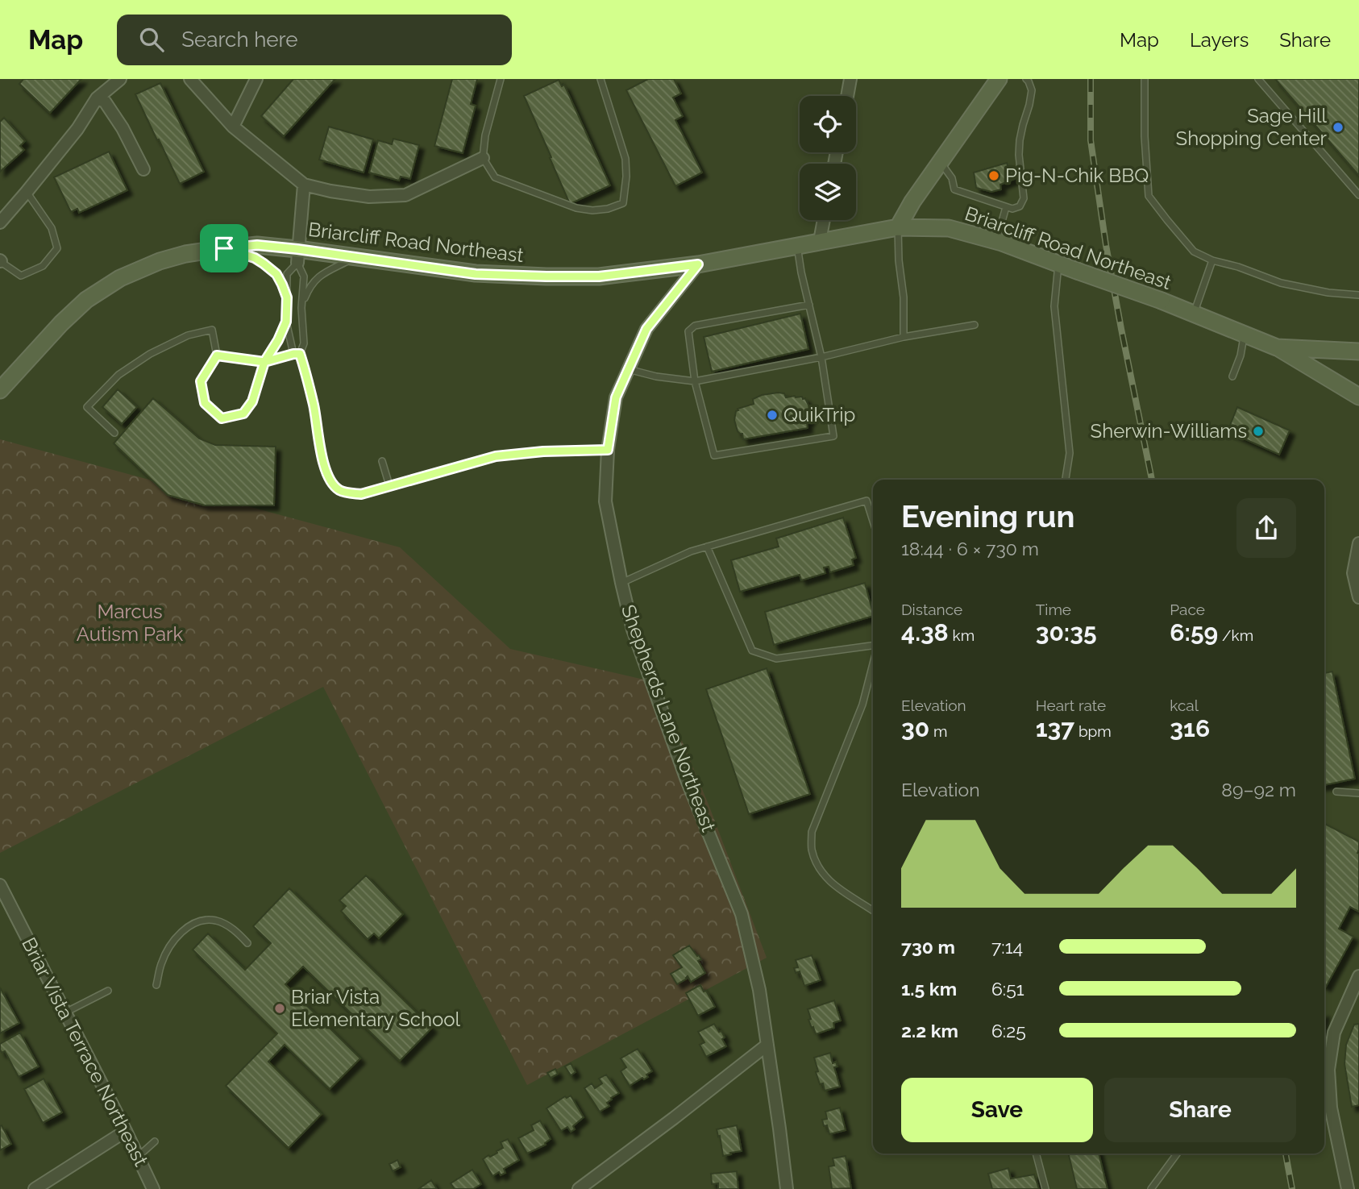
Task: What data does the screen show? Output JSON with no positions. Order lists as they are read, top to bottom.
{
  "streets": {
    "main road": ["Briarcliff Road Northeast"],
    "street": ["Shepherds Lane Northeast", "Briar Vista Terrace Northeast"]
  },
  "crossings": [
    ["Briarcliff Road Northeast", "Shepherds Lane Northeast"]
  ],
  "parks": ["Marcus Autism Park"],
  "places": [
    "Sage Hill Shopping Center",
    "Pig-N-Chik BBQ",
    "QuikTrip",
    "Sherwin-Williams",
    "Briar Vista Elementary School"
  ],
  "page": {
    "header": "Map",
    "search": "Search here",
    "nav": ["Map", "Layers", "Share"],
    "heading": ["Evening run", "18:44 · 6 × 730 m"],
    "stats": [
      ["Distance", "4.38 km"],
      ["Time", "30:35"],
      ["Pace", "6:59 /km"],
      ["Elevation", "30 m"],
      ["Heart rate", "137 bpm"],
      ["kcal", "316"]
    ],
    "chart": ["Elevation", "89–92 m"],
    "list": [
      {
        "name": "730 m",
        "note": "7:14"
      },
      {
        "name": "1.5 km",
        "note": "6:51"
      },
      {
        "name": "2.2 km",
        "note": "6:25"
      }
    ],
    "buttons": ["Save", "Share"]
  }
}
